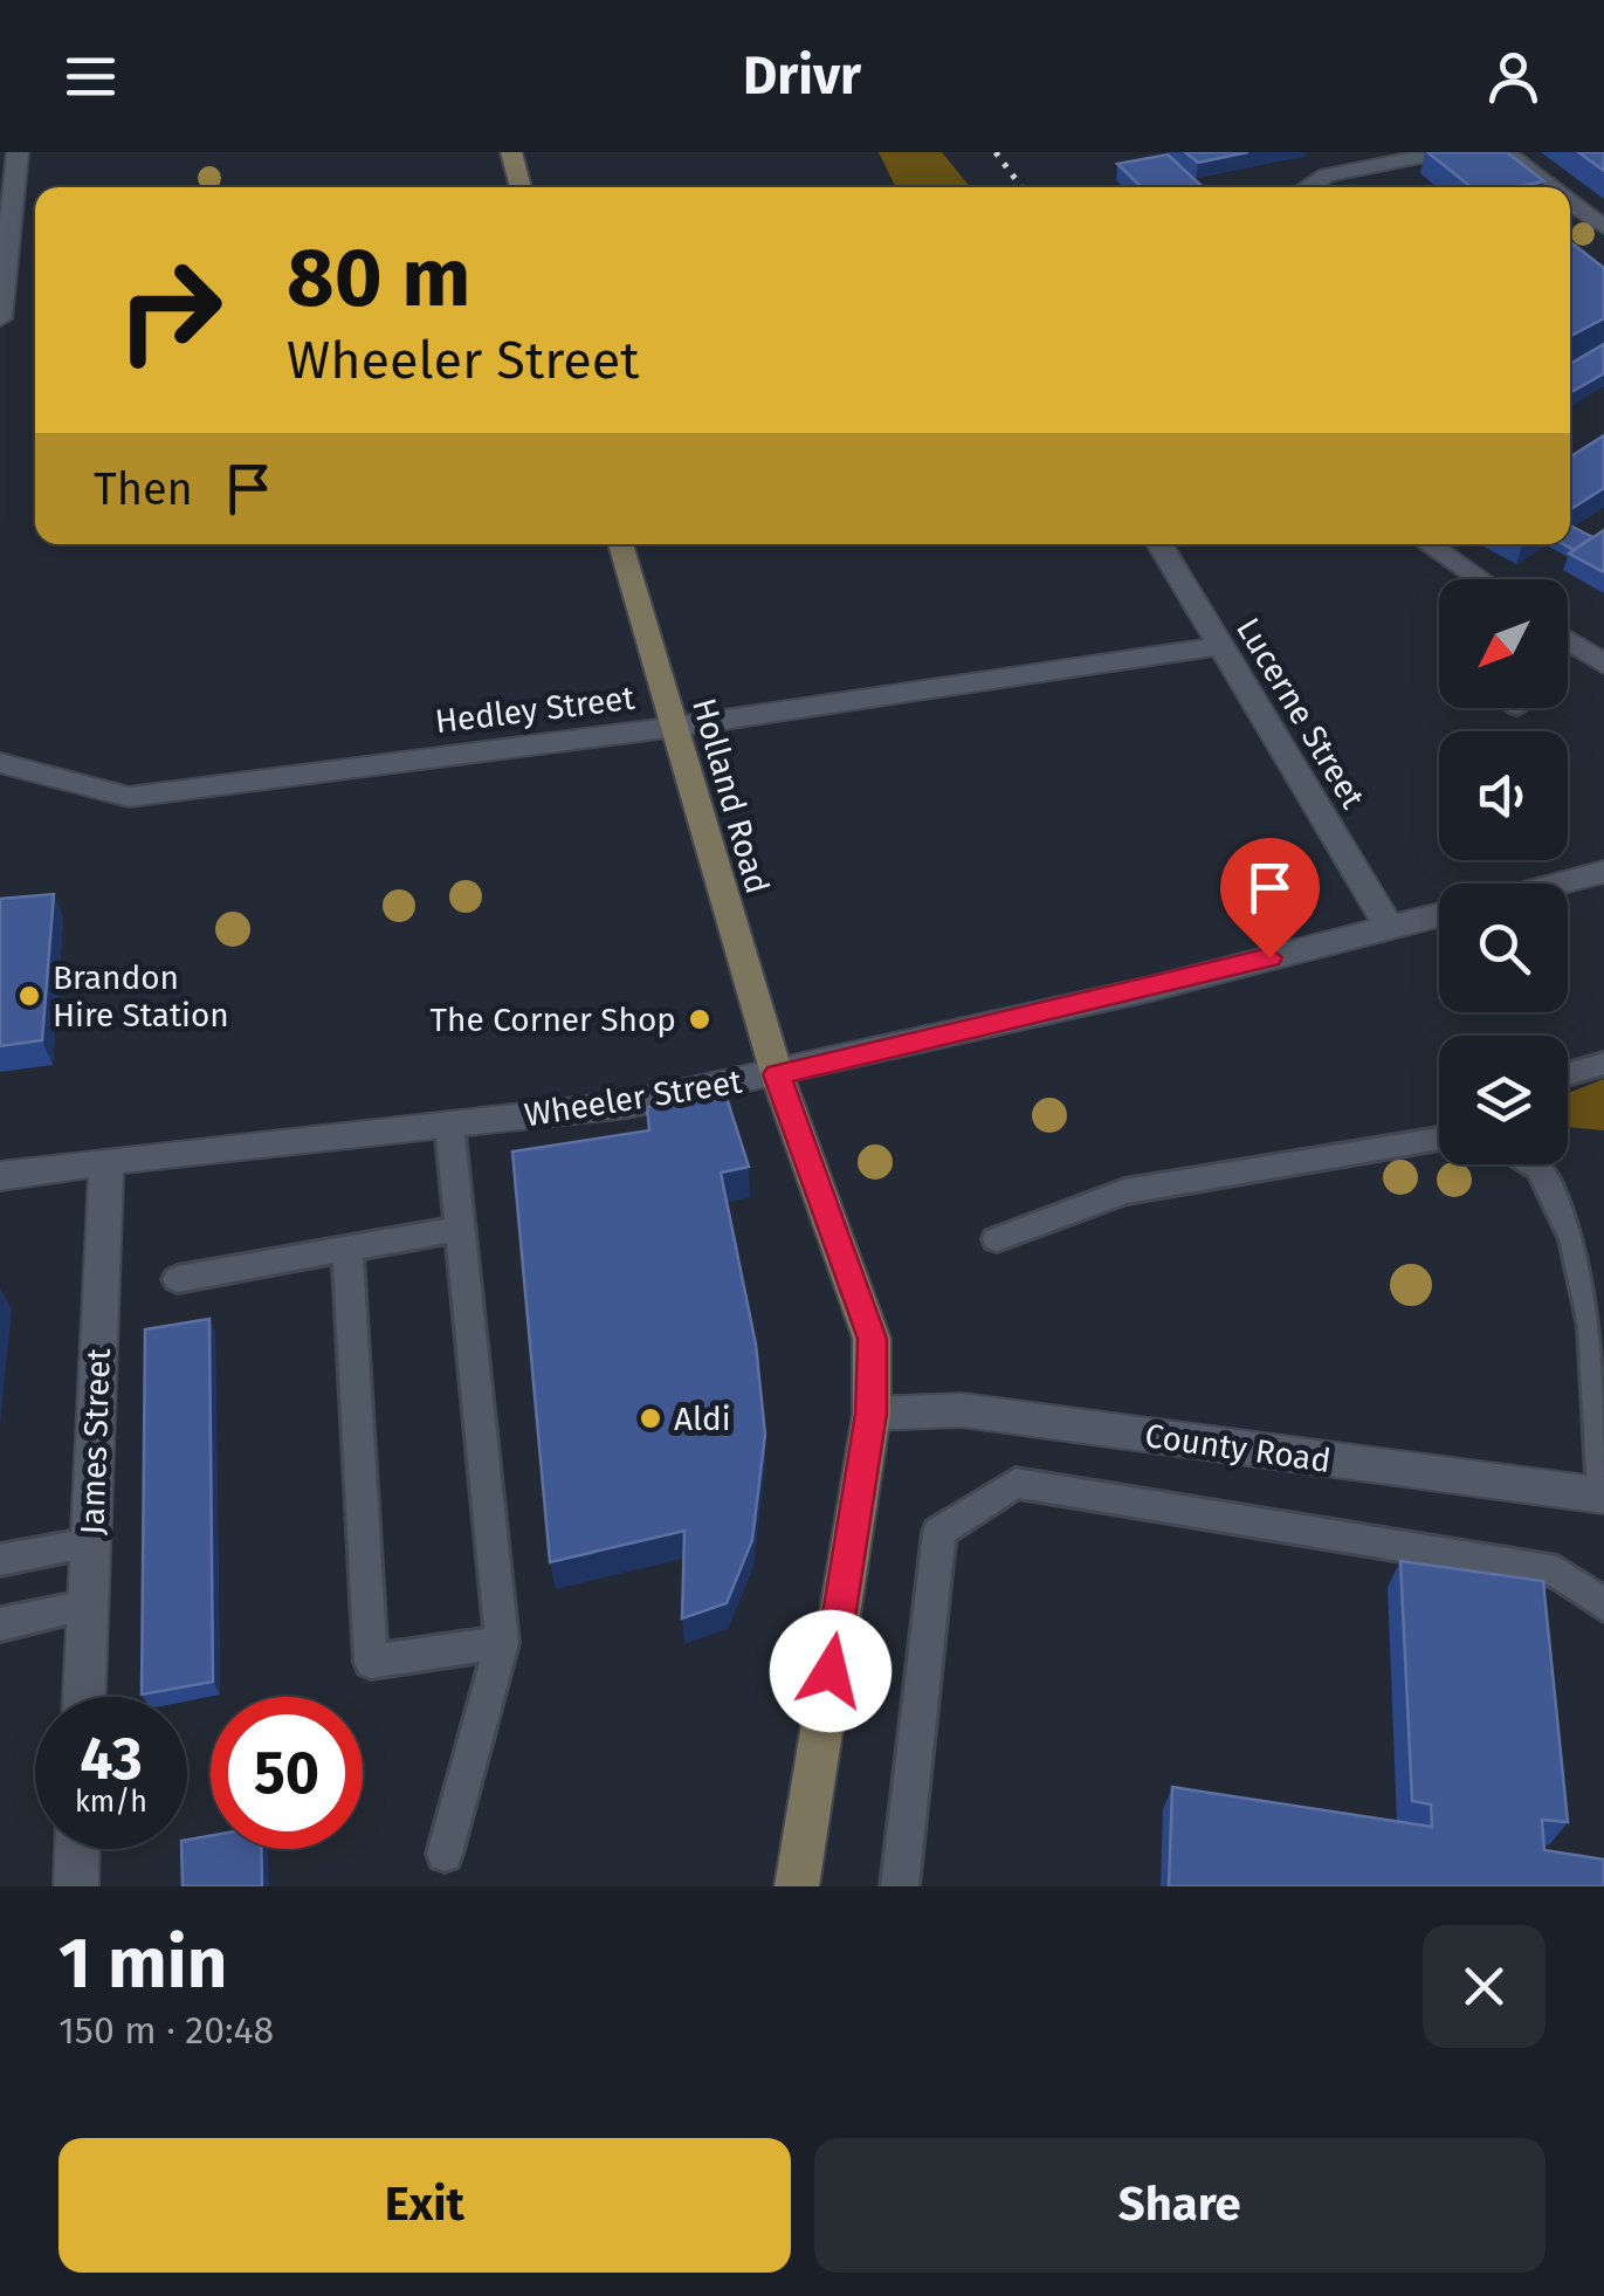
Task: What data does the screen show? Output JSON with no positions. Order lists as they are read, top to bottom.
{
  "streets": {
    "main road": ["Holland Road"],
    "street": [
      "Hedley Street",
      "Lucerne Street",
      "Wheeler Street",
      "James Street",
      "County Road"
    ]
  },
  "crossings": [
    ["Hedley Street", "Lucerne Street"],
    ["Hedley Street", "Holland Road"],
    ["Lucerne Street", "Wheeler Street"],
    ["Holland Road", "Wheeler Street"],
    ["Holland Road", "County Road"],
    ["Wheeler Street", "James Street"]
  ],
  "places": ["Brandon Hire Station", "The Corner Shop", "Aldi"],
  "north": "bottom left",
  "page": {
    "header": "Drivr",
    "turn": ["80 m", "Wheeler Street"],
    "then": "Then",
    "speed": "43 km/h",
    "limit": "50",
    "heading": ["1 min", "150 m · 20:48"],
    "buttons": ["Exit", "Share"]
  }
}
